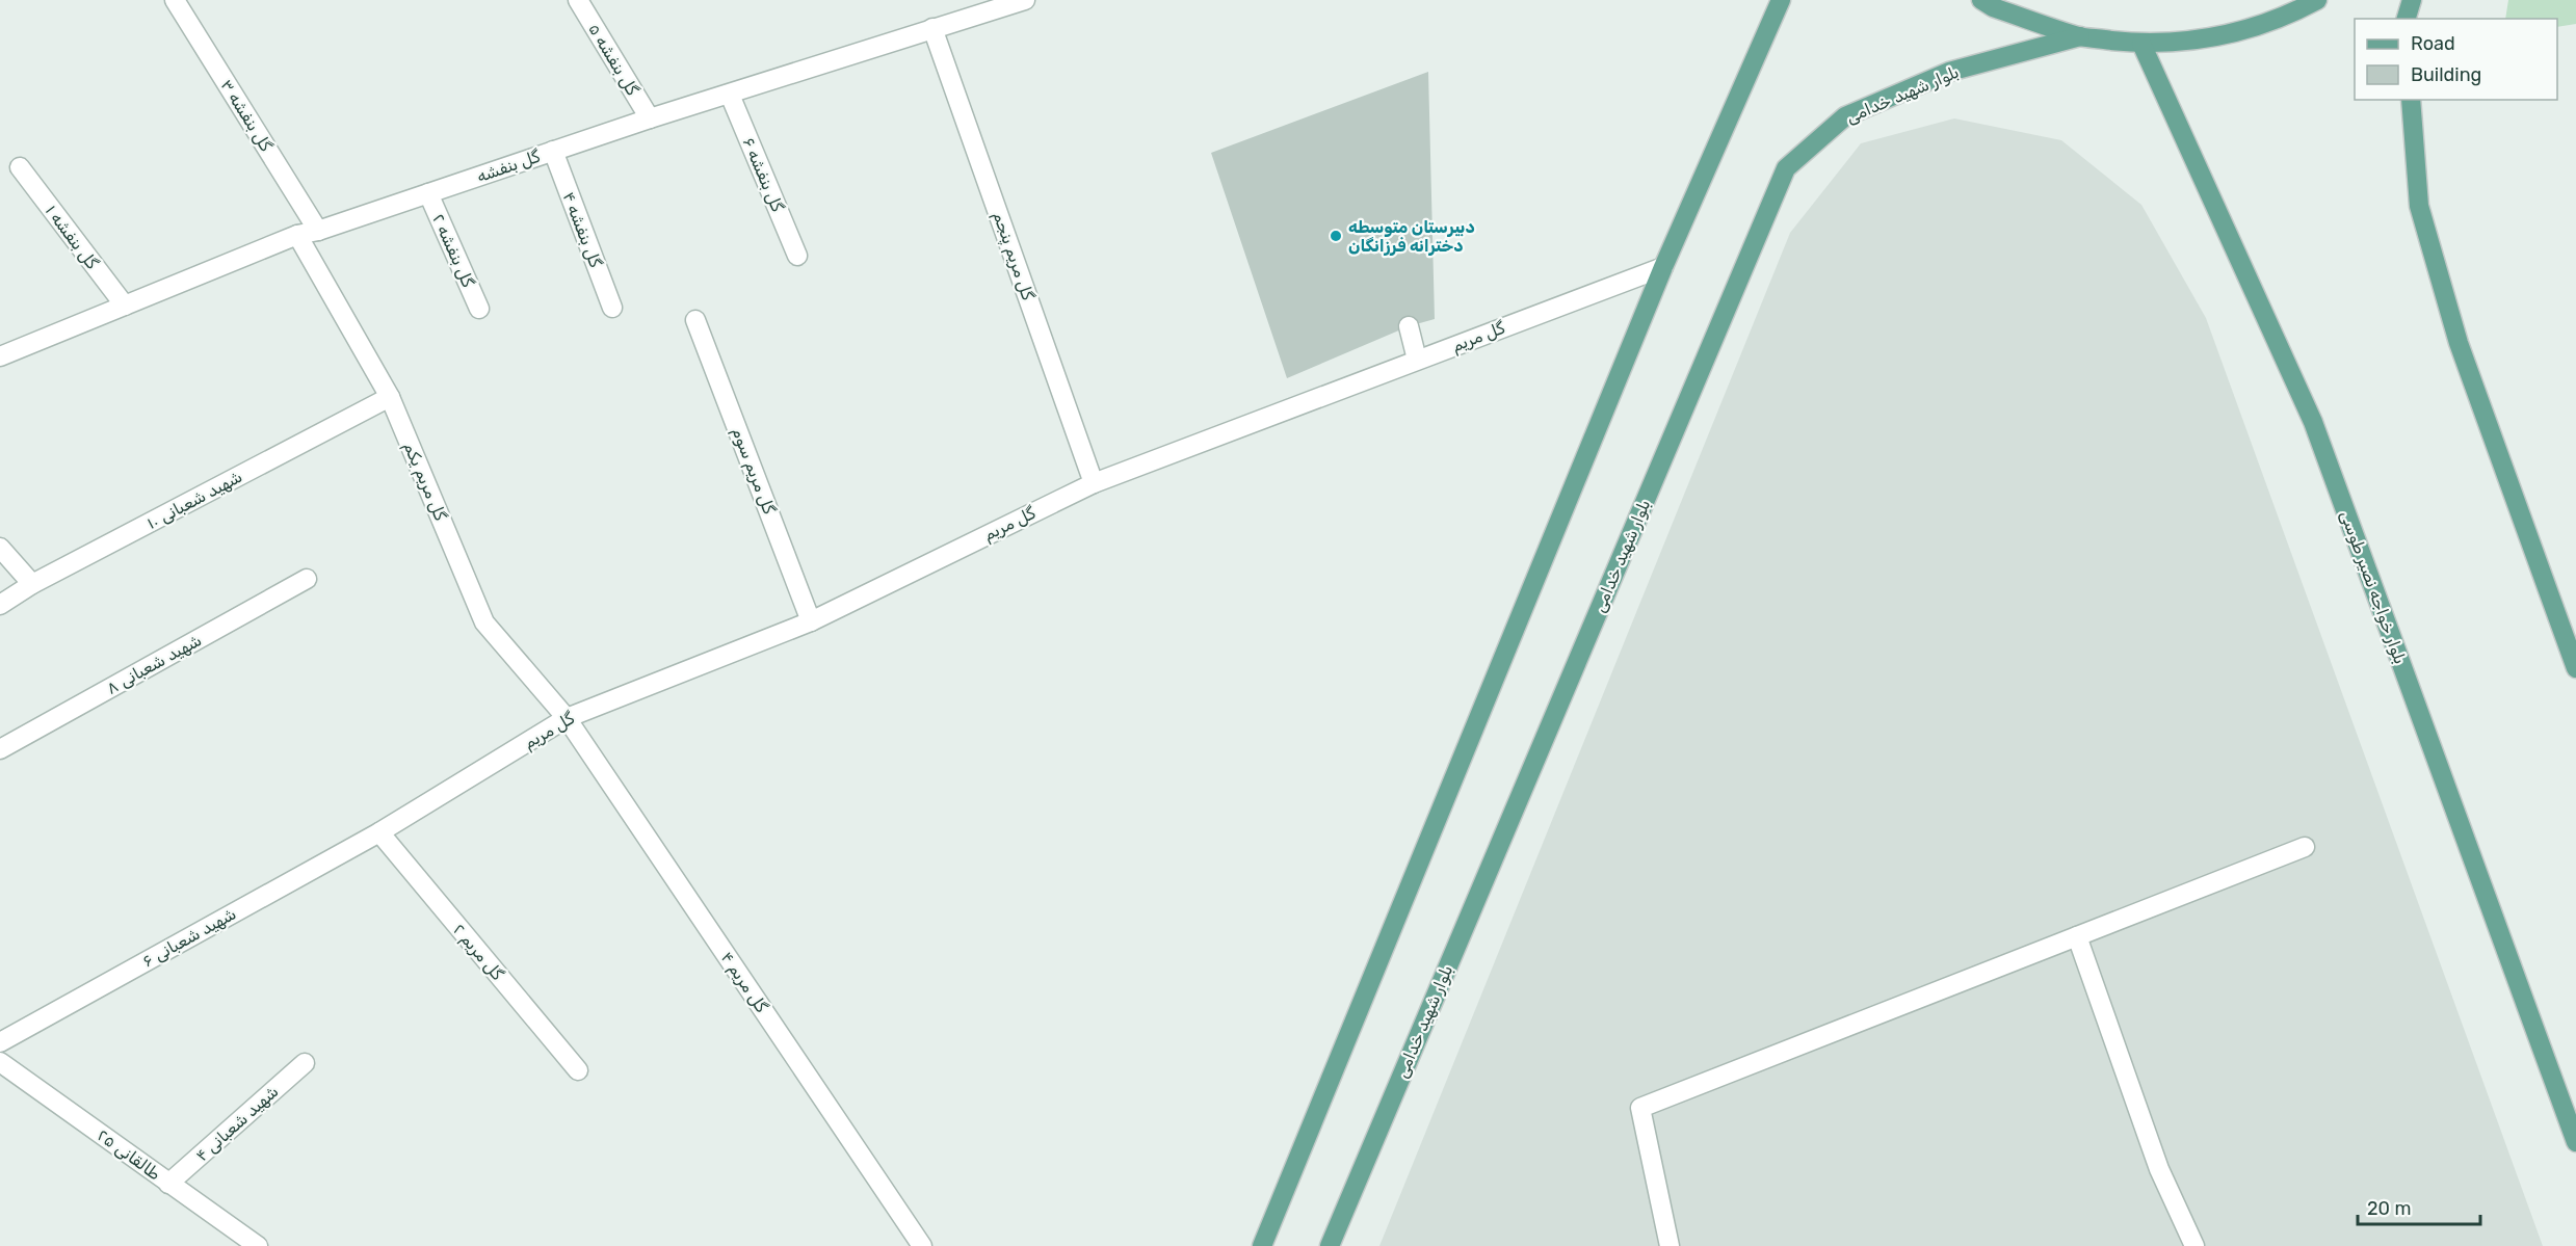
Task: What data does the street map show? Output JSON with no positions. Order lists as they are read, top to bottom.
{
  "streets": {
    "main road": ["بلوار شهید خدامی", "بلوار خواجه نصیر طوسی"],
    "street": [
      "گل بنفشه ۵",
      "گل بنفشه ۳",
      "گل بنفشه",
      "گل بنفشه ۶",
      "گل بنفشه ۴",
      "گل بنفشه ۱",
      "گل بنفشه ۲",
      "گل مریم پنجم",
      "گل مریم",
      "گل مریم سوم",
      "گل مریم یکم",
      "شهید شعبانی ۱۰",
      "شهید شعبانی ۸",
      "شهید شعبانی ۶",
      "گل مریم ۲",
      "گل مریم ۴",
      "شهید شعبانی ۴",
      "طالقانی ۲۵"
    ]
  },
  "crossings": [
    ["گل بنفشه ۵", "گل بنفشه"],
    ["گل بنفشه ۳", "گل بنفشه"],
    ["گل بنفشه", "گل بنفشه ۶"],
    ["گل بنفشه", "گل بنفشه ۴"],
    ["گل بنفشه", "گل بنفشه ۱"],
    ["گل بنفشه", "گل بنفشه ۲"],
    ["گل بنفشه", "گل مریم پنجم"],
    ["گل بنفشه", "گل مریم یکم"],
    ["گل مریم پنجم", "گل مریم"],
    ["گل مریم", "گل مریم سوم"],
    ["گل مریم", "گل مریم یکم"],
    ["گل مریم", "شهید شعبانی ۶"],
    ["گل مریم", "گل مریم ۲"],
    ["گل مریم", "گل مریم ۴"],
    ["گل مریم یکم", "شهید شعبانی ۱۰"],
    ["گل مریم یکم", "گل مریم ۴"],
    ["شهید شعبانی ۶", "گل مریم ۲"],
    ["شهید شعبانی ۴", "طالقانی ۲۵"]
  ],
  "places": ["دبیرستان متوسطه دخترانه فرزانگان"],
  "legend": ["Road", "Building"],
  "scale_bar": "20 m"
}
